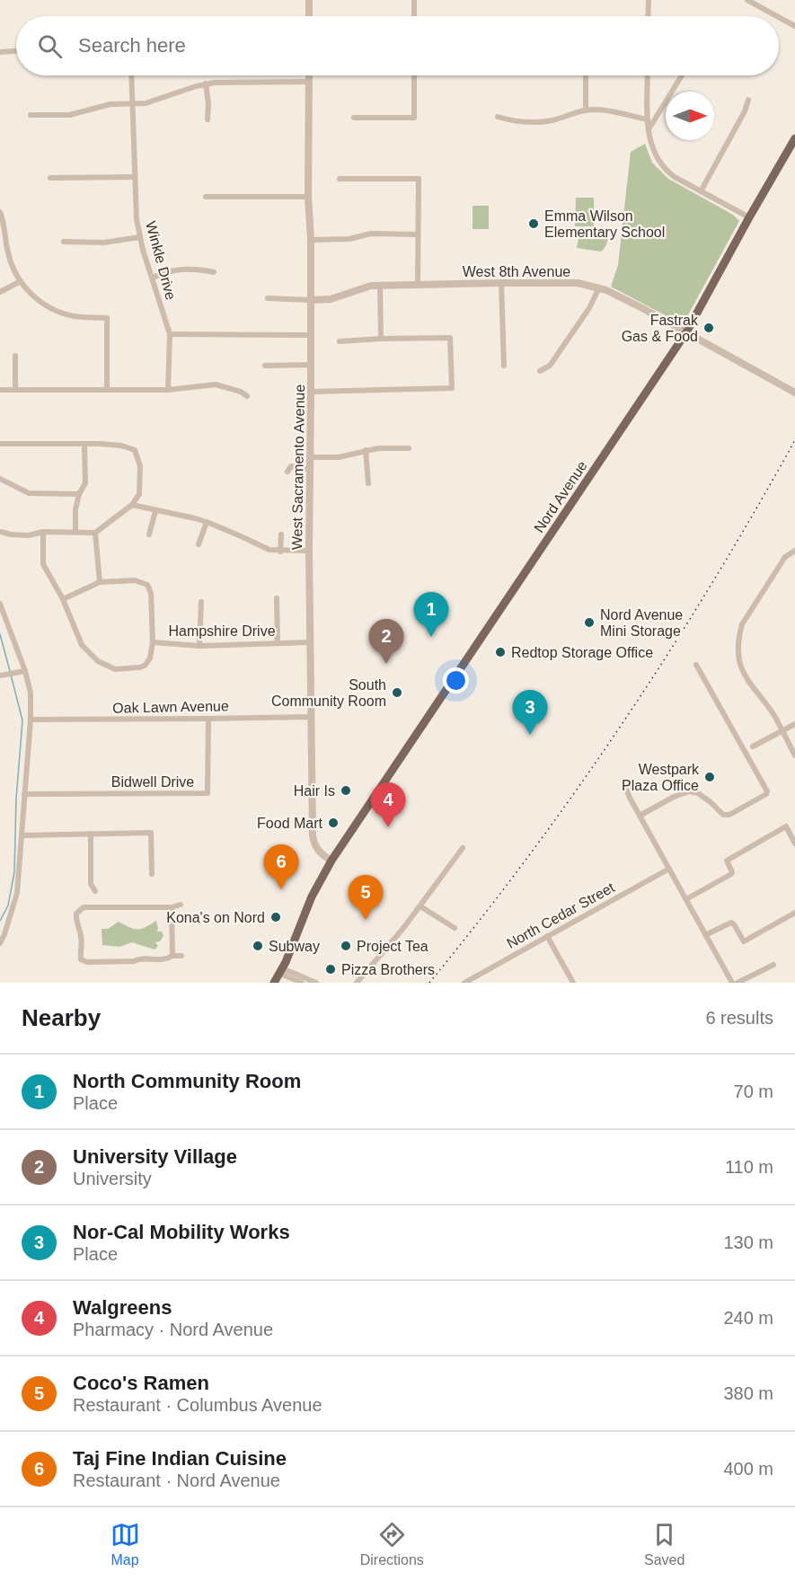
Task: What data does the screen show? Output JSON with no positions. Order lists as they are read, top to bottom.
{
  "streets": {
    "main road": ["Nord Avenue"],
    "street": [
      "Winkle Drive",
      "West 8th Avenue",
      "West Sacramento Avenue",
      "Hampshire Drive",
      "Oak Lawn Avenue",
      "Bidwell Drive",
      "North Cedar Street"
    ]
  },
  "crossings": [
    ["West 8th Avenue", "West Sacramento Avenue"],
    ["West 8th Avenue", "Nord Avenue"],
    ["West Sacramento Avenue", "Nord Avenue"],
    ["West Sacramento Avenue", "Hampshire Drive"],
    ["West Sacramento Avenue", "Oak Lawn Avenue"],
    ["Oak Lawn Avenue", "Bidwell Drive"]
  ],
  "places": [
    "Emma Wilson Elementary School",
    "Fastrak Gas & Food",
    "Nord Avenue Mini Storage",
    "Redtop Storage Office",
    "South Community Room",
    "Westpark Plaza Office",
    "Hair Is",
    "Food Mart",
    "Kona's on Nord",
    "Subway",
    "Project Tea",
    "Pizza Brothers"
  ],
  "north": "right",
  "page": {
    "search": "Search here",
    "pins": [
      "1",
      "2",
      "3",
      "4",
      "6",
      "5"
    ],
    "heading": ["Nearby", "6 results"],
    "list": [
      {
        "mark": "1",
        "name": "North Community Room",
        "note": "Place",
        "value": "70 m"
      },
      {
        "mark": "2",
        "name": "University Village",
        "note": "University",
        "value": "110 m"
      },
      {
        "mark": "3",
        "name": "Nor-Cal Mobility Works",
        "note": "Place",
        "value": "130 m"
      },
      {
        "mark": "4",
        "name": "Walgreens",
        "note": "Pharmacy · Nord Avenue",
        "value": "240 m"
      },
      {
        "mark": "5",
        "name": "Coco's Ramen",
        "note": "Restaurant · Columbus Avenue",
        "value": "380 m"
      },
      {
        "mark": "6",
        "name": "Taj Fine Indian Cuisine",
        "note": "Restaurant · Nord Avenue",
        "value": "400 m"
      }
    ],
    "nav": ["Map", "Directions", "Saved"]
  }
}
